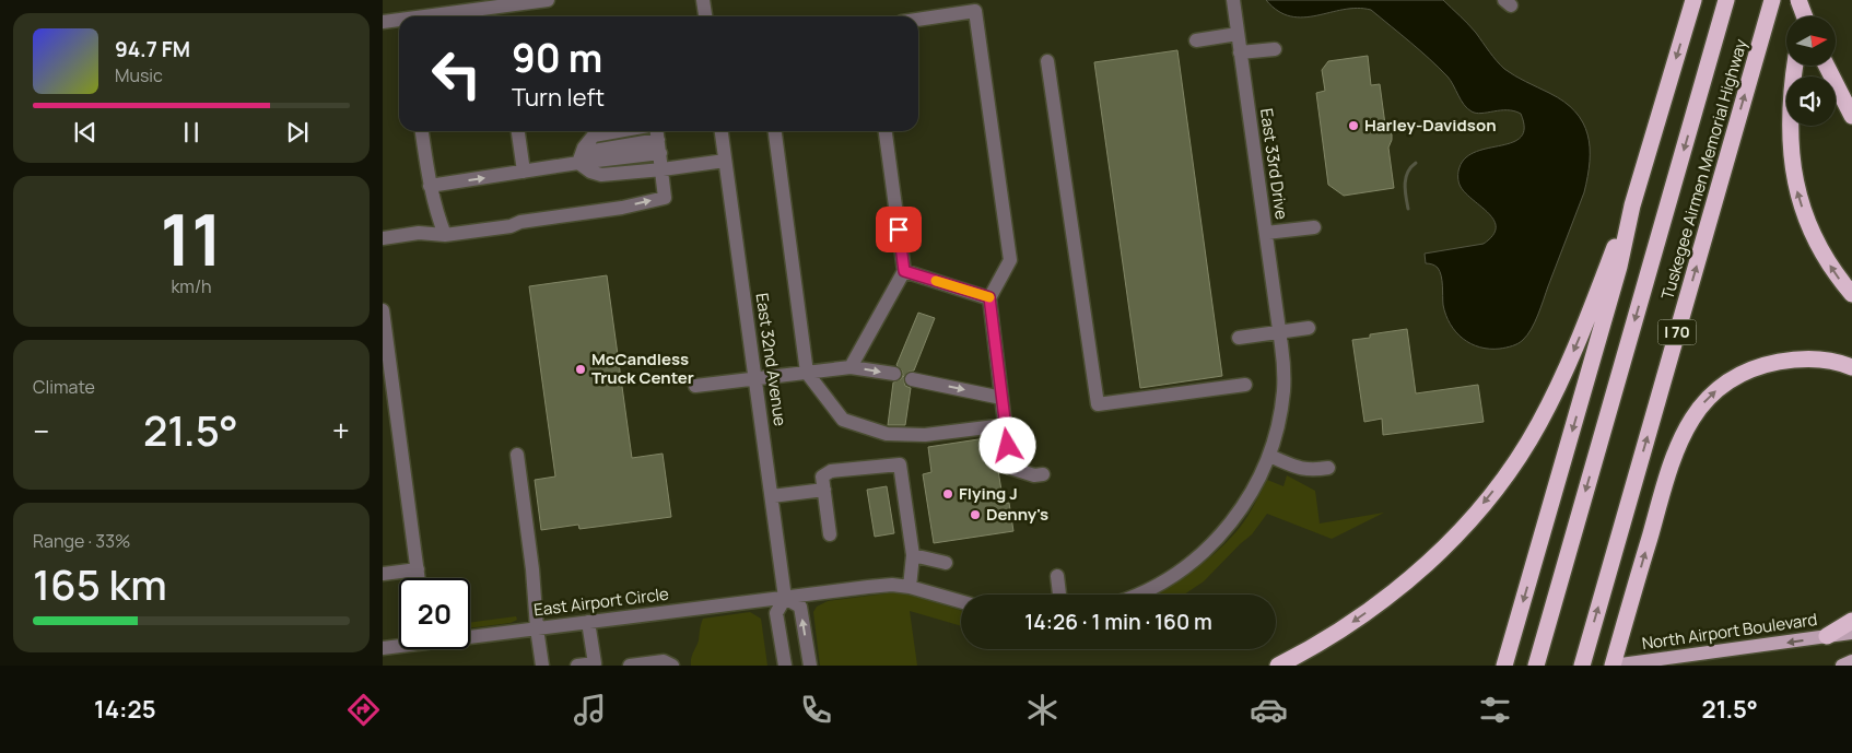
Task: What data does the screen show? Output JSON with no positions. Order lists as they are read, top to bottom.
{
  "streets": {
    "highway": ["Tuskegee Airmen Memorial Highway", "I 70"],
    "main road": ["North Airport Boulevard"],
    "street": ["East 33rd Drive", "East 32nd Avenue", "East Airport Circle"]
  },
  "crossings": [
    ["East 32nd Avenue", "East Airport Circle"]
  ],
  "one_way": ["North Airport Boulevard"],
  "places": [
    "Harley-Davidson",
    "McCandless Truck Center",
    "Flying J",
    "Denny's"
  ],
  "north": "right",
  "page": {
    "turn": ["90 m", "Turn left"],
    "song": ["94.7 FM", "Music"],
    "tile": [
      ["11", "km/h"],
      "Climate",
      ["Range · 33%", "165 km"]
    ],
    "heat": ["−", "21.5°", "+"],
    "limit": "20",
    "trip": "14:26 · 1 min · 160 m",
    "tabs": ["14:25", "21.5°"]
  }
}
